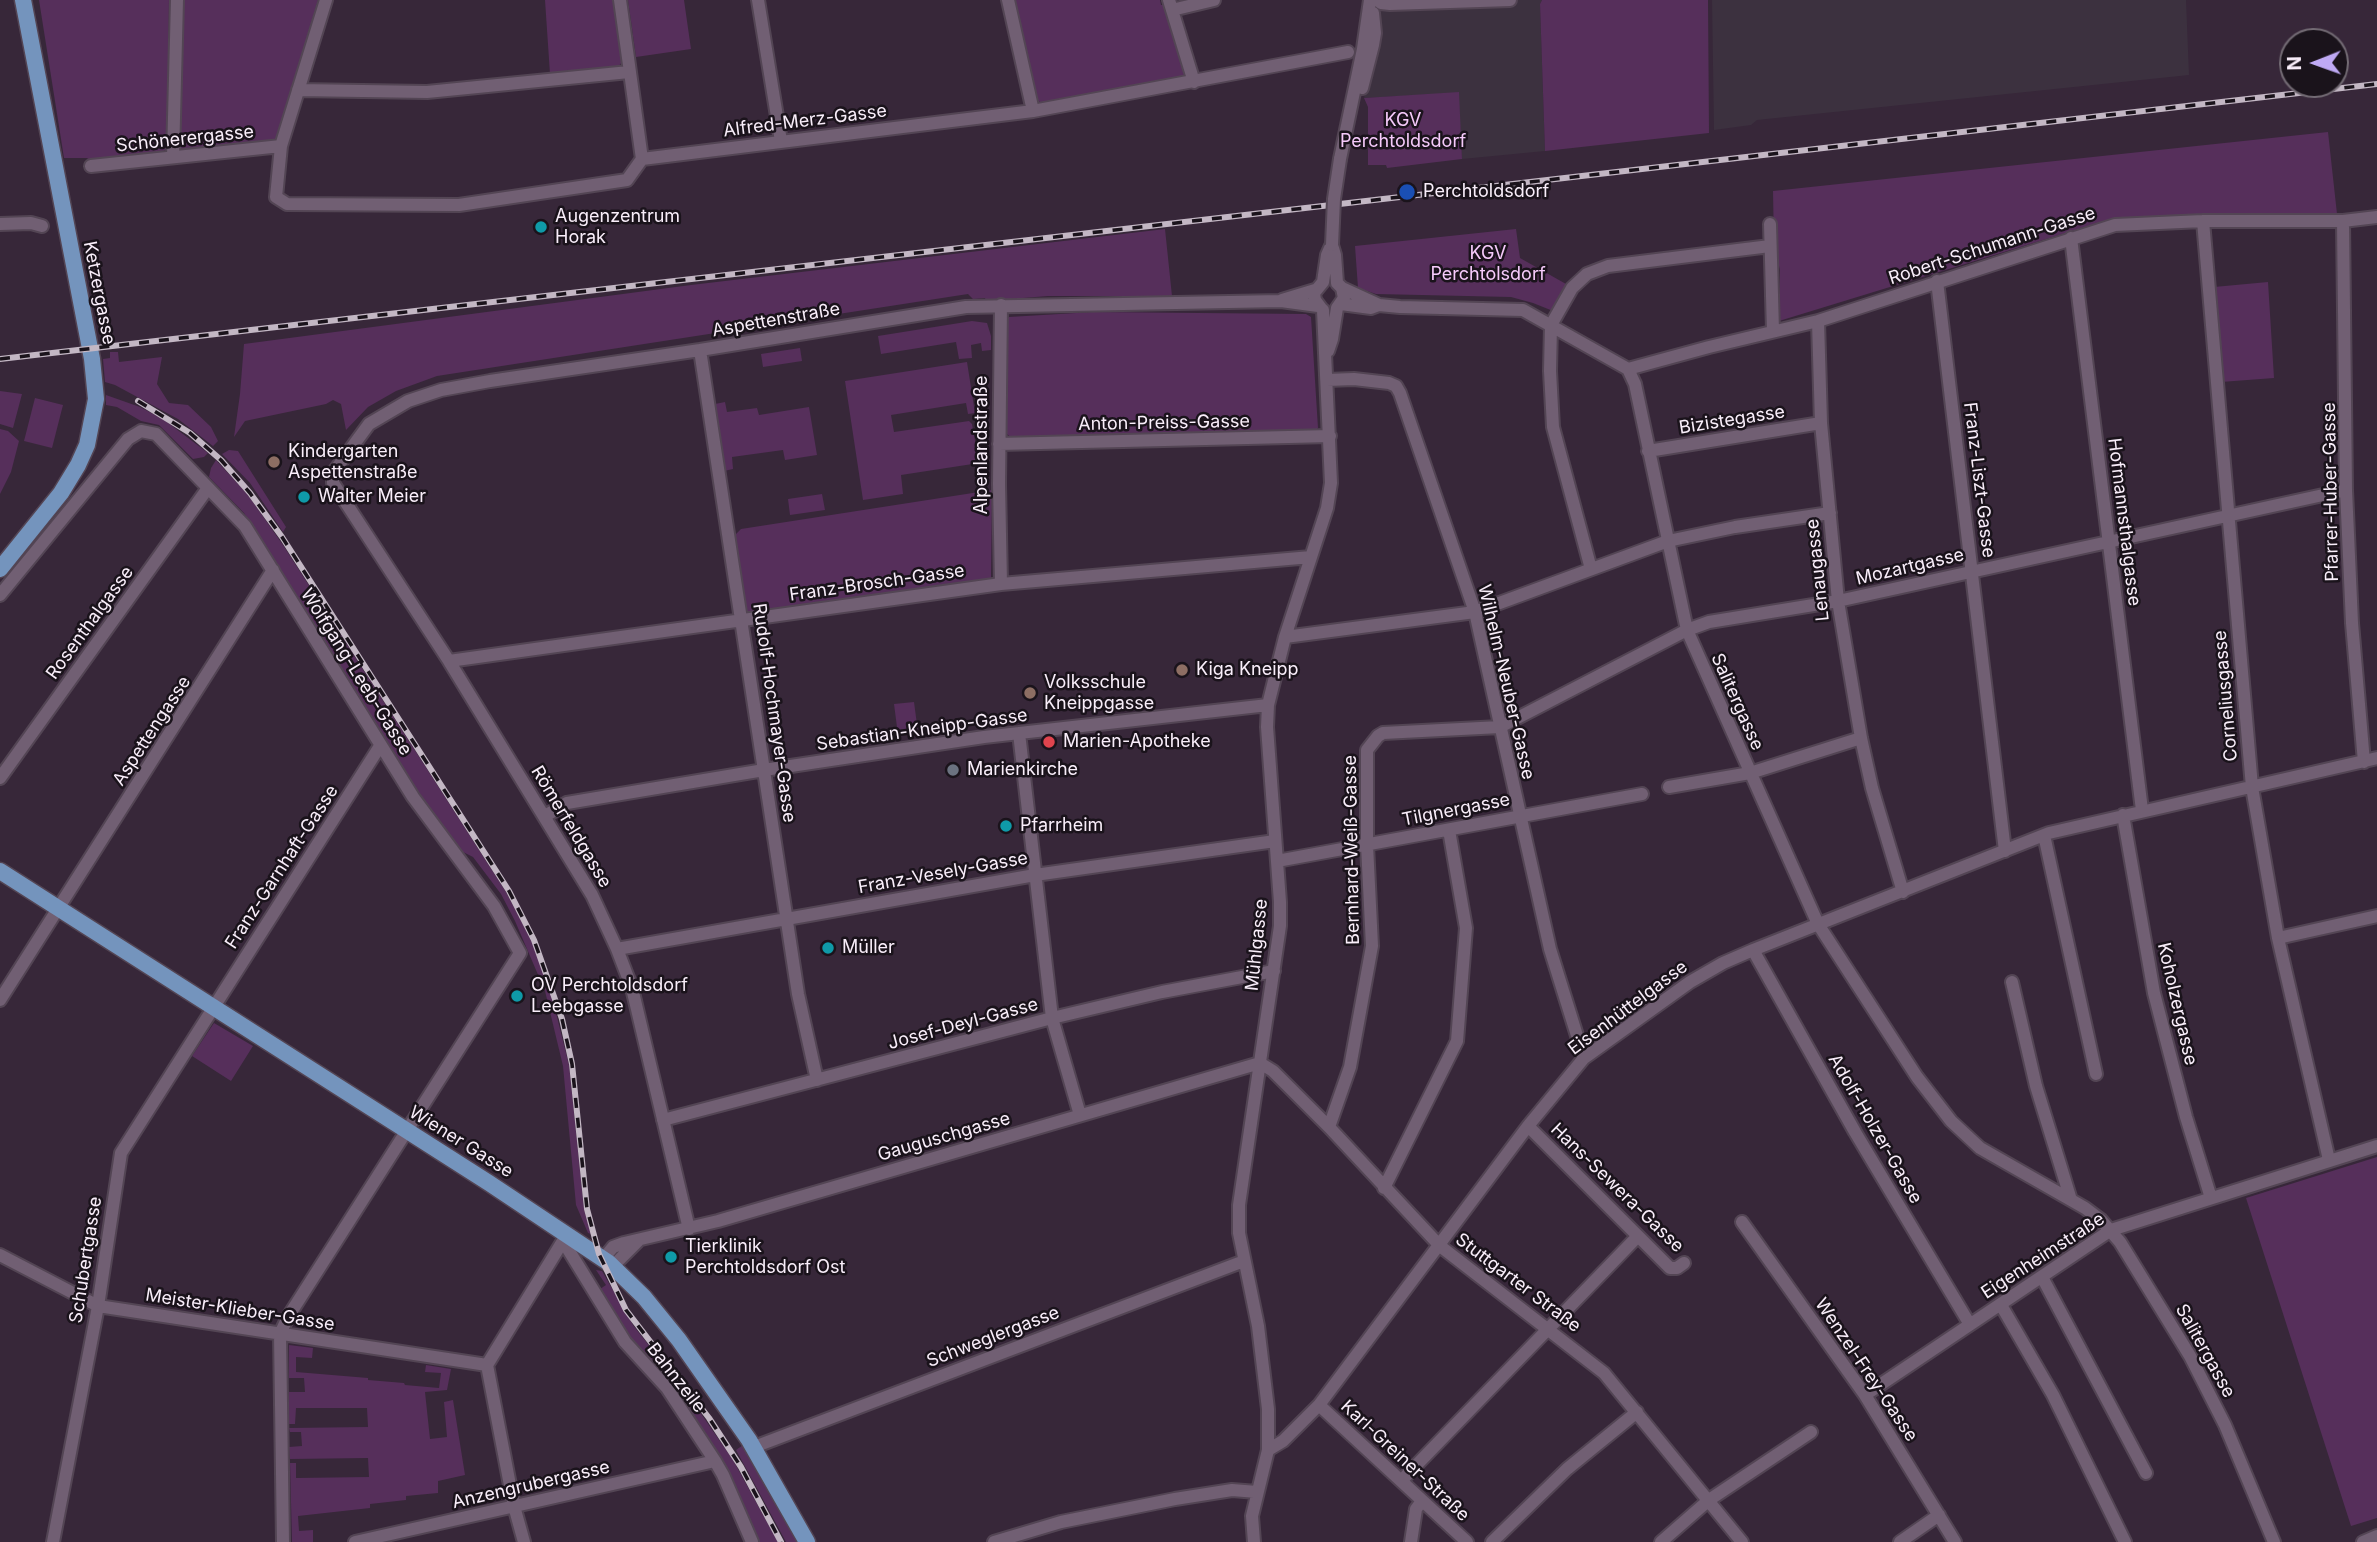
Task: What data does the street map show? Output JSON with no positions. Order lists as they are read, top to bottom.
{
  "streets": {
    "main road": ["Ketzergasse", "Wiener Gasse"],
    "street": [
      "Alfred-Merz-Gasse",
      "Schönerergasse",
      "Robert-Schumann-Gasse",
      "Aspettenstraße",
      "Bizistegasse",
      "Anton-Preiss-Gasse",
      "Alpenlandstraße",
      "Franz-Liszt-Gasse",
      "Pfarrer-Huber-Gasse",
      "Hofmannsthalgasse",
      "Mozartgasse",
      "Lenaugasse",
      "Franz-Brosch-Gasse",
      "Rosenthalgasse",
      "Wolfgang-Leeb-Gasse",
      "Wilhelm-Neuber-Gasse",
      "Corneliusgasse",
      "Salitergasse",
      "Rudolf-Hochmayer-Gasse",
      "Sebastian-Kneipp-Gasse",
      "Aspettengasse",
      "Tilgnergasse",
      "Römerfeldgasse",
      "Bernhard-Weiß-Gasse",
      "Franz-Garnhaft-Gasse",
      "Franz-Vesely-Gasse",
      "Mühlgasse",
      "Koholzergasse",
      "Eisenhüttelgasse",
      "Josef-Deyl-Gasse",
      "Adolf-Holzer-Gasse",
      "Gauguschgasse",
      "Hans-Sewera-Gasse",
      "Eigenheimstraße",
      "Schubertgasse",
      "Stuttgarter Straße",
      "Meister-Klieber-Gasse",
      "Schweglergasse",
      "Wenzel-Frey-Gasse",
      "Bahnzeile",
      "Karl-Greiner-Straße",
      "Anzengrubergasse"
    ]
  },
  "crossings": [
    ["Robert-Schumann-Gasse", "Franz-Liszt-Gasse"],
    ["Robert-Schumann-Gasse", "Pfarrer-Huber-Gasse"],
    ["Robert-Schumann-Gasse", "Hofmannsthalgasse"],
    ["Robert-Schumann-Gasse", "Lenaugasse"],
    ["Robert-Schumann-Gasse", "Corneliusgasse"],
    ["Robert-Schumann-Gasse", "Salitergasse"],
    ["Aspettenstraße", "Alpenlandstraße"],
    ["Aspettenstraße", "Rudolf-Hochmayer-Gasse"],
    ["Aspettenstraße", "Römerfeldgasse"],
    ["Aspettenstraße", "Mühlgasse"],
    ["Bizistegasse", "Lenaugasse"],
    ["Bizistegasse", "Salitergasse"],
    ["Anton-Preiss-Gasse", "Alpenlandstraße"],
    ["Anton-Preiss-Gasse", "Mühlgasse"],
    ["Alpenlandstraße", "Franz-Brosch-Gasse"],
    ["Franz-Liszt-Gasse", "Mozartgasse"],
    ["Franz-Liszt-Gasse", "Eisenhüttelgasse"],
    ["Pfarrer-Huber-Gasse", "Mozartgasse"],
    ["Pfarrer-Huber-Gasse", "Eisenhüttelgasse"],
    ["Hofmannsthalgasse", "Mozartgasse"],
    ["Hofmannsthalgasse", "Eisenhüttelgasse"],
    ["Mozartgasse", "Lenaugasse"],
    ["Mozartgasse", "Wilhelm-Neuber-Gasse"],
    ["Mozartgasse", "Corneliusgasse"],
    ["Mozartgasse", "Salitergasse"],
    ["Mozartgasse", "Bernhard-Weiß-Gasse"],
    ["Lenaugasse", "Eisenhüttelgasse"],
    ["Franz-Brosch-Gasse", "Rudolf-Hochmayer-Gasse"],
    ["Franz-Brosch-Gasse", "Römerfeldgasse"],
    ["Franz-Brosch-Gasse", "Mühlgasse"],
    ["Rosenthalgasse", "Wolfgang-Leeb-Gasse"],
    ["Wolfgang-Leeb-Gasse", "Aspettengasse"],
    ["Wolfgang-Leeb-Gasse", "Franz-Garnhaft-Gasse"],
    ["Wolfgang-Leeb-Gasse", "Wiener Gasse"],
    ["Wilhelm-Neuber-Gasse", "Tilgnergasse"],
    ["Wilhelm-Neuber-Gasse", "Bernhard-Weiß-Gasse"],
    ["Wilhelm-Neuber-Gasse", "Mühlgasse"],
    ["Wilhelm-Neuber-Gasse", "Eisenhüttelgasse"],
    ["Corneliusgasse", "Eisenhüttelgasse"],
    ["Corneliusgasse", "Eigenheimstraße"],
    ["Salitergasse", "Eisenhüttelgasse"],
    ["Salitergasse", "Eigenheimstraße"],
    ["Rudolf-Hochmayer-Gasse", "Sebastian-Kneipp-Gasse"],
    ["Rudolf-Hochmayer-Gasse", "Franz-Vesely-Gasse"],
    ["Rudolf-Hochmayer-Gasse", "Josef-Deyl-Gasse"],
    ["Sebastian-Kneipp-Gasse", "Römerfeldgasse"],
    ["Sebastian-Kneipp-Gasse", "Mühlgasse"],
    ["Aspettengasse", "Wiener Gasse"],
    ["Tilgnergasse", "Bernhard-Weiß-Gasse"],
    ["Tilgnergasse", "Mühlgasse"],
    ["Römerfeldgasse", "Franz-Vesely-Gasse"],
    ["Römerfeldgasse", "Josef-Deyl-Gasse"],
    ["Römerfeldgasse", "Gauguschgasse"],
    ["Bernhard-Weiß-Gasse", "Stuttgarter Straße"],
    ["Franz-Garnhaft-Gasse", "Wiener Gasse"],
    ["Franz-Garnhaft-Gasse", "Schubertgasse"],
    ["Franz-Vesely-Gasse", "Mühlgasse"],
    ["Mühlgasse", "Eisenhüttelgasse"],
    ["Mühlgasse", "Josef-Deyl-Gasse"],
    ["Mühlgasse", "Gauguschgasse"],
    ["Mühlgasse", "Stuttgarter Straße"],
    ["Mühlgasse", "Schweglergasse"],
    ["Koholzergasse", "Eisenhüttelgasse"],
    ["Koholzergasse", "Eigenheimstraße"],
    ["Eisenhüttelgasse", "Adolf-Holzer-Gasse"],
    ["Eisenhüttelgasse", "Hans-Sewera-Gasse"],
    ["Eisenhüttelgasse", "Stuttgarter Straße"],
    ["Eisenhüttelgasse", "Karl-Greiner-Straße"],
    ["Adolf-Holzer-Gasse", "Eigenheimstraße"],
    ["Gauguschgasse", "Wiener Gasse"],
    ["Gauguschgasse", "Stuttgarter Straße"],
    ["Wiener Gasse", "Schubertgasse"],
    ["Wiener Gasse", "Schweglergasse"],
    ["Wiener Gasse", "Bahnzeile"],
    ["Eigenheimstraße", "Wenzel-Frey-Gasse"],
    ["Schubertgasse", "Meister-Klieber-Gasse"],
    ["Bahnzeile", "Anzengrubergasse"]
  ],
  "parks": ["KGV Perchtoldsdorf", "KGV Perchtolsdorf"],
  "places": [
    "Perchtoldsdorf",
    "Augenzentrum Horak",
    "Kindergarten Aspettenstraße",
    "Walter Meier",
    "Kiga Kneipp",
    "Volksschule Kneippgasse",
    "Marien-Apotheke",
    "Marienkirche",
    "Pfarrheim",
    "Müller",
    "OV Perchtoldsdorf Leebgasse",
    "Tierklinik Perchtoldsdorf Ost"
  ],
  "north": "left"
}
